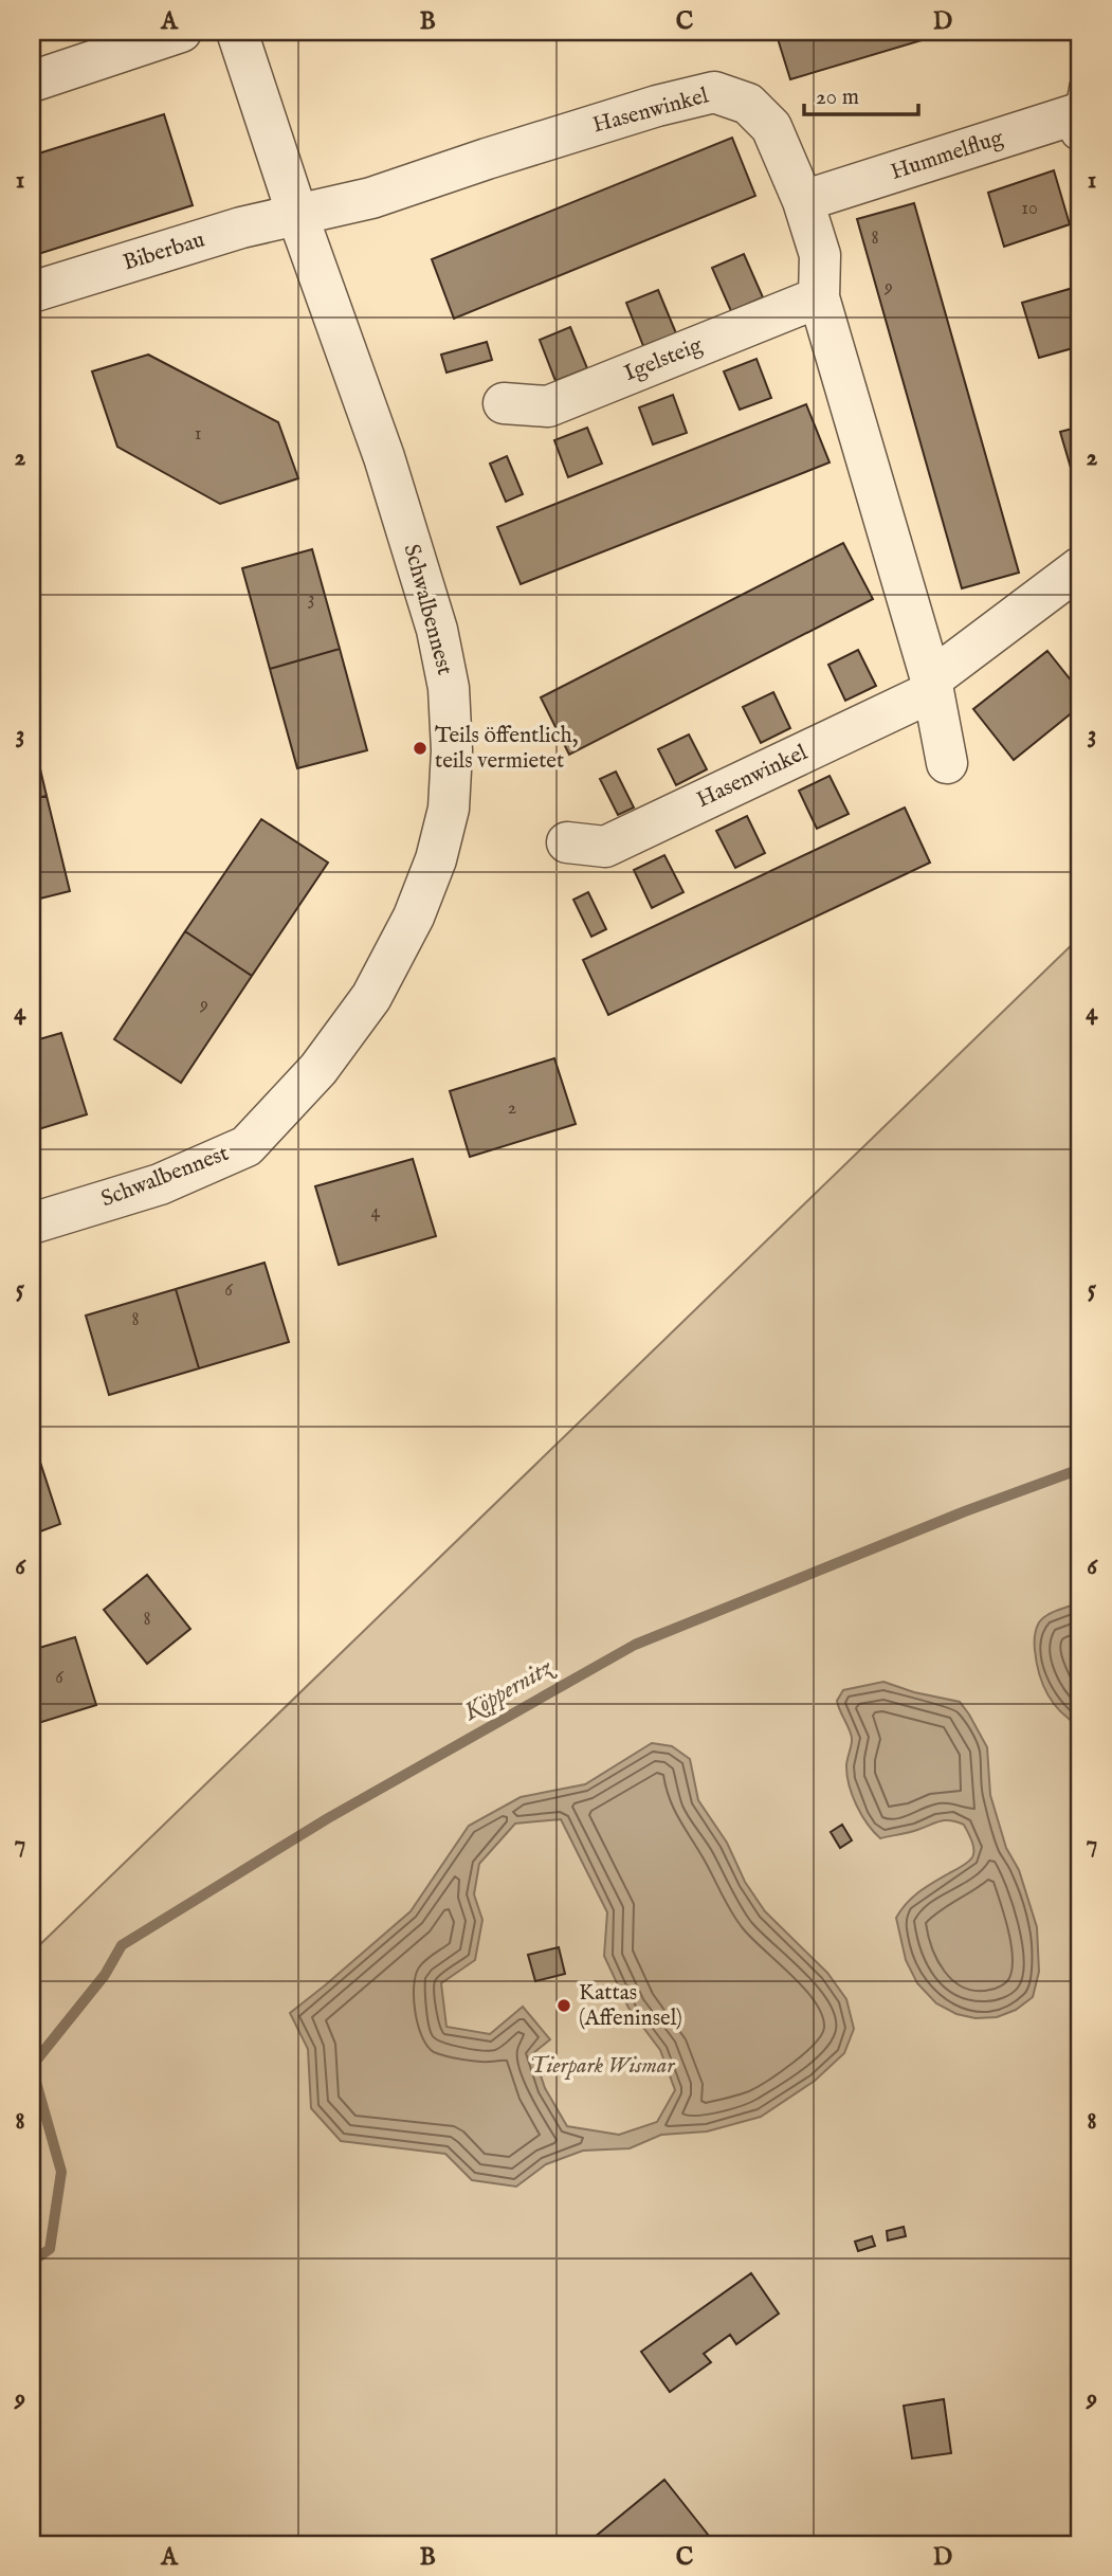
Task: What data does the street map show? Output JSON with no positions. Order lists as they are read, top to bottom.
{
  "streets": {
    "street": [
      "Hasenwinkel",
      "Hummelflug",
      "Biberbau",
      "Igelsteig",
      "Schwalbennest"
    ]
  },
  "crossings": [
    ["Hasenwinkel", "Hummelflug"],
    ["Hasenwinkel", "Biberbau"],
    ["Hasenwinkel", "Igelsteig"],
    ["Hasenwinkel", "Schwalbennest"],
    ["Biberbau", "Schwalbennest"]
  ],
  "water": ["Köppernitz"],
  "parks": ["Tierpark Wismar"],
  "places": ["Teils öffentlich, teils vermietet", "Kattas (Affeninsel)"],
  "house_numbers": [
    "10",
    "8",
    "9",
    "1",
    "3",
    "9",
    "2",
    "4",
    "6",
    "8",
    "8",
    "6"
  ],
  "scale_bar": "20 m",
  "grid": {
    "columns": [
      "A",
      "B",
      "C",
      "D"
    ],
    "rows": [
      "1",
      "2",
      "3",
      "4",
      "5",
      "6",
      "7",
      "8",
      "9"
    ]
  }
}
